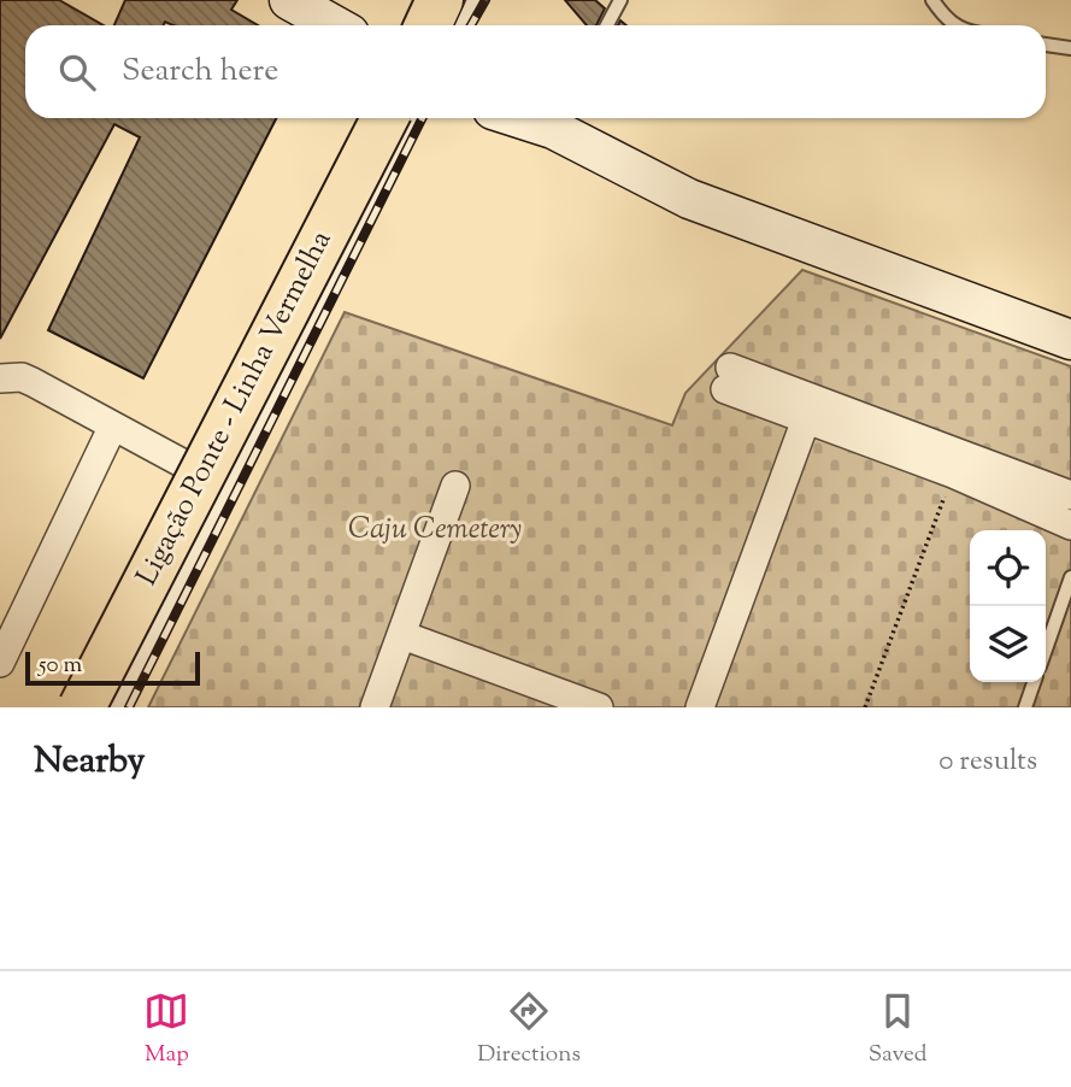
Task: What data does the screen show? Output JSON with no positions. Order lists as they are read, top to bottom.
{
  "streets": {
    "highway": ["Ligação Ponte - Linha Vermelha"]
  },
  "parks": ["Caju Cemetery"],
  "scale_bar": "50 m",
  "page": {
    "search": "Search here",
    "scale": "50 m",
    "heading": ["Nearby", "0 results"],
    "nav": ["Map", "Directions", "Saved"]
  }
}
